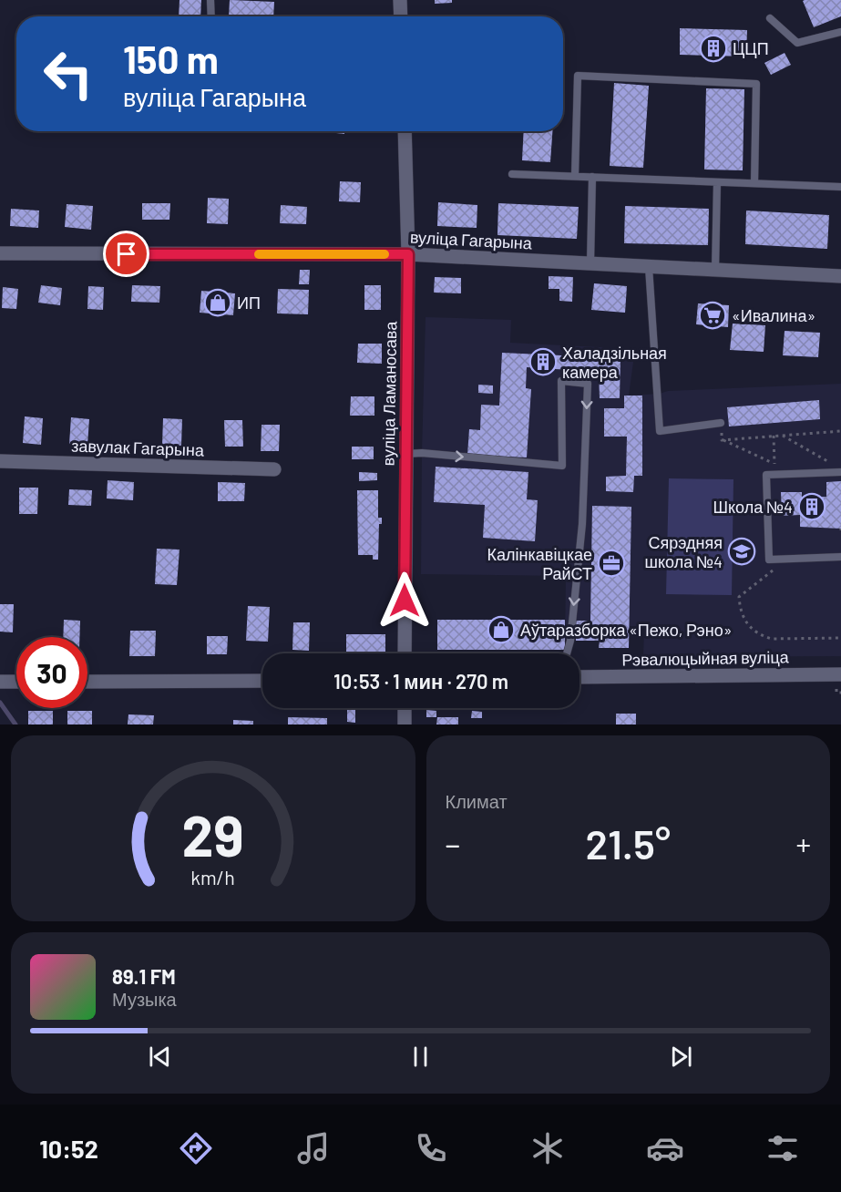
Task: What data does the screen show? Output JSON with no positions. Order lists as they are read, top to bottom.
{
  "streets": {
    "street": [
      "вуліца Гагарына",
      "вуліца Ламаносава",
      "завулак Гагарына",
      "Рэвалюцыйная вуліца"
    ]
  },
  "crossings": [
    ["вуліца Гагарына", "вуліца Ламаносава"]
  ],
  "places": {
    "building": ["ЦЦП", "Халадзільная камера", "Школа №4"],
    "shop": ["ИП", "Аўтаразборка «Пежо, Рэно»"],
    "supermarket": ["«Ивалина»"],
    "school or university": ["Сярэдняя школа №4"],
    "office": ["Калінкавіцкае РайСТ"]
  },
  "page": {
    "turn": ["150 m", "вуліца Гагарына"],
    "limit": "30",
    "trip": "10:53 · 1 мин · 270 m",
    "tile": "Климат",
    "heat": ["−", "21.5°", "+"],
    "song": ["89.1 FM", "Музыка"],
    "tabs": "10:52",
    "gauge": ["29", "km/h"]
  }
}
